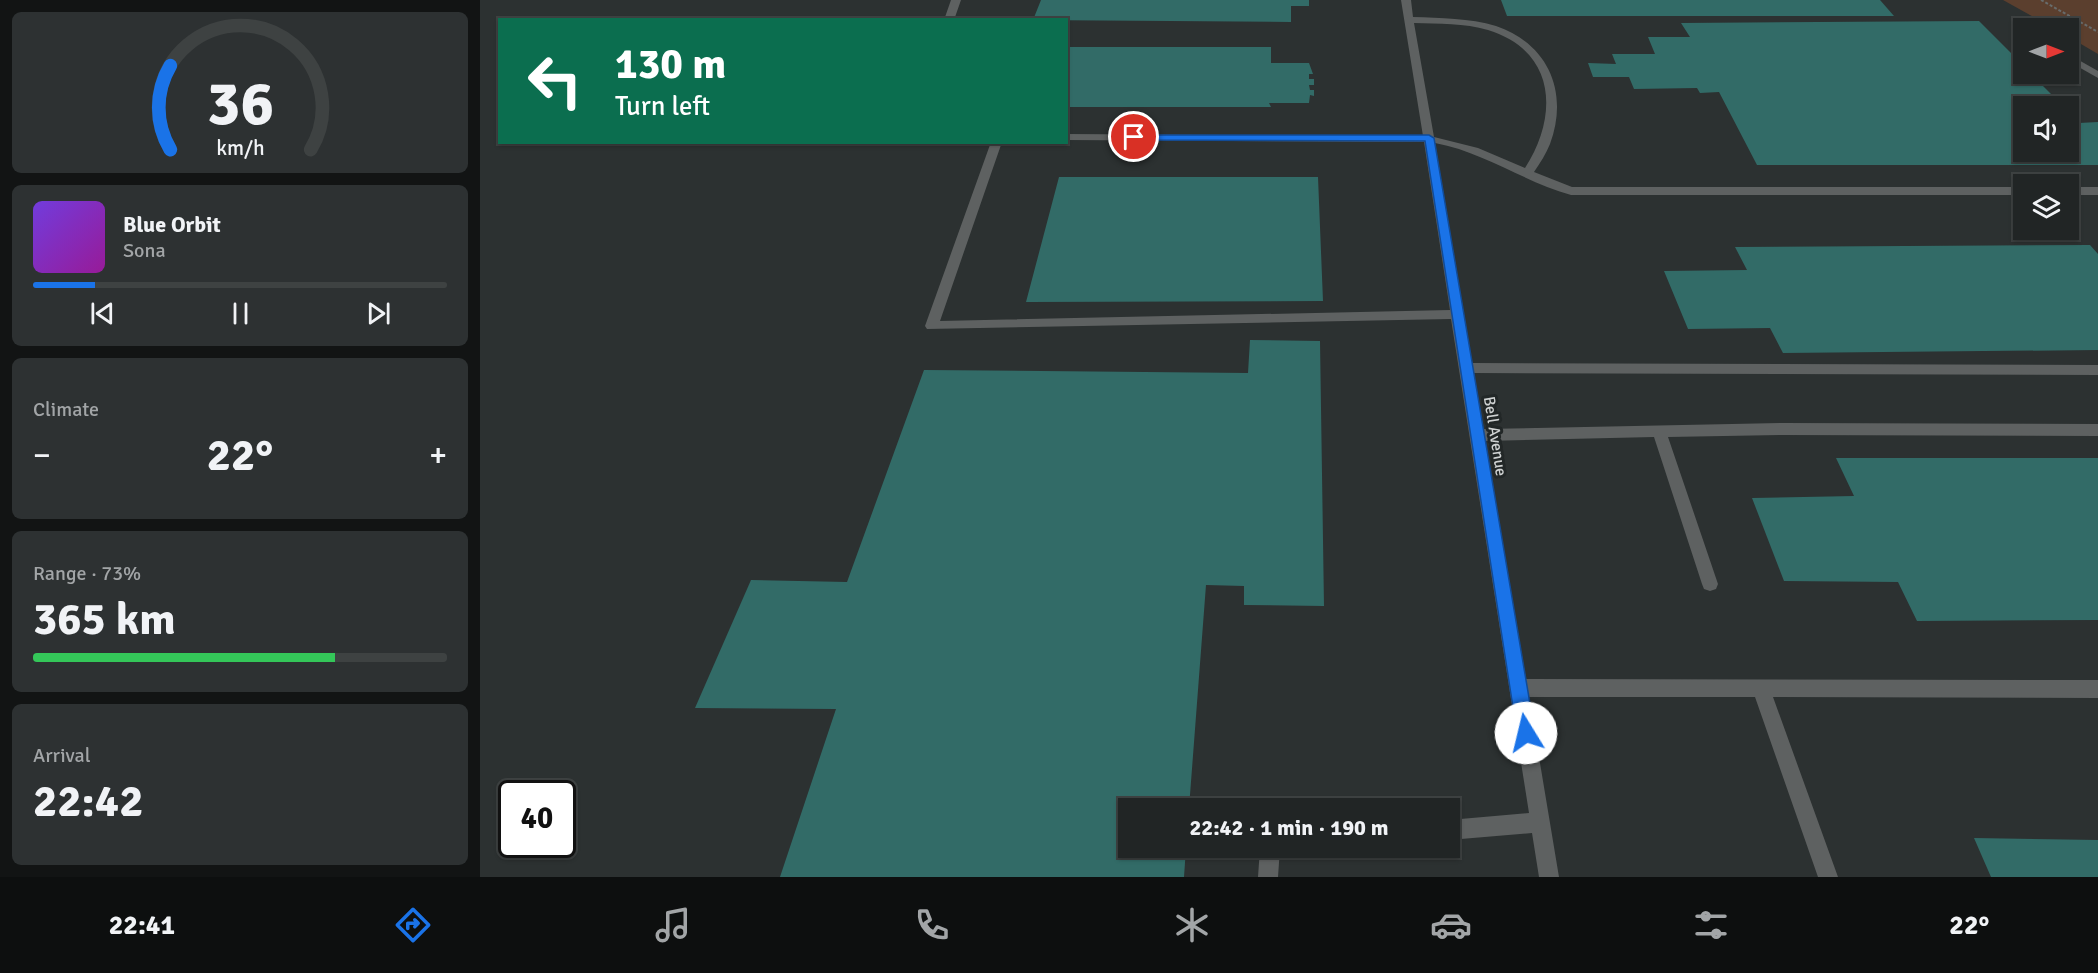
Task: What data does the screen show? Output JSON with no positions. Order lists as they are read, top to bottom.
{
  "streets": {
    "street": ["Bell Avenue"]
  },
  "north": "right",
  "page": {
    "turn": ["130 m", "Turn left"],
    "song": ["Blue Orbit", "Sona"],
    "tile": [
      "Climate",
      ["Range · 73%", "365 km"],
      ["Arrival", "22:42"]
    ],
    "heat": ["−", "22°", "+"],
    "limit": "40",
    "trip": "22:42 · 1 min · 190 m",
    "tabs": ["22:41", "22°"],
    "gauge": ["36", "km/h"]
  }
}
